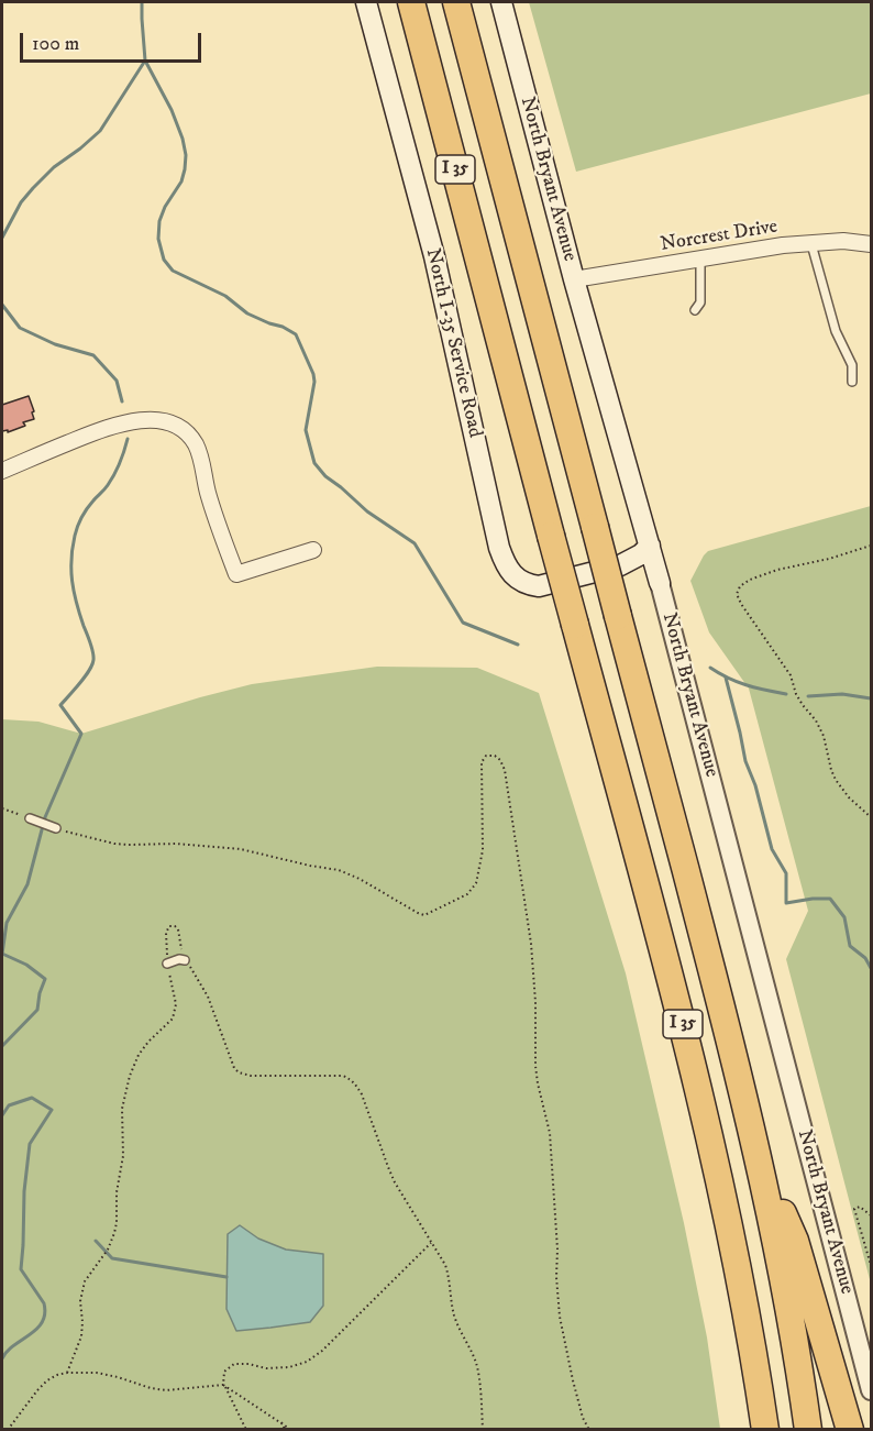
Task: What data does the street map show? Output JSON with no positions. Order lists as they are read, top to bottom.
{
  "streets": {
    "highway": ["I 35"],
    "main road": ["North Bryant Avenue", "North I-35 Service Road"],
    "street": ["Norcrest Drive"]
  },
  "crossings": [
    ["North Bryant Avenue", "Norcrest Drive"],
    ["North Bryant Avenue", "North I-35 Service Road"]
  ],
  "scale_bar": "100 m"
}
